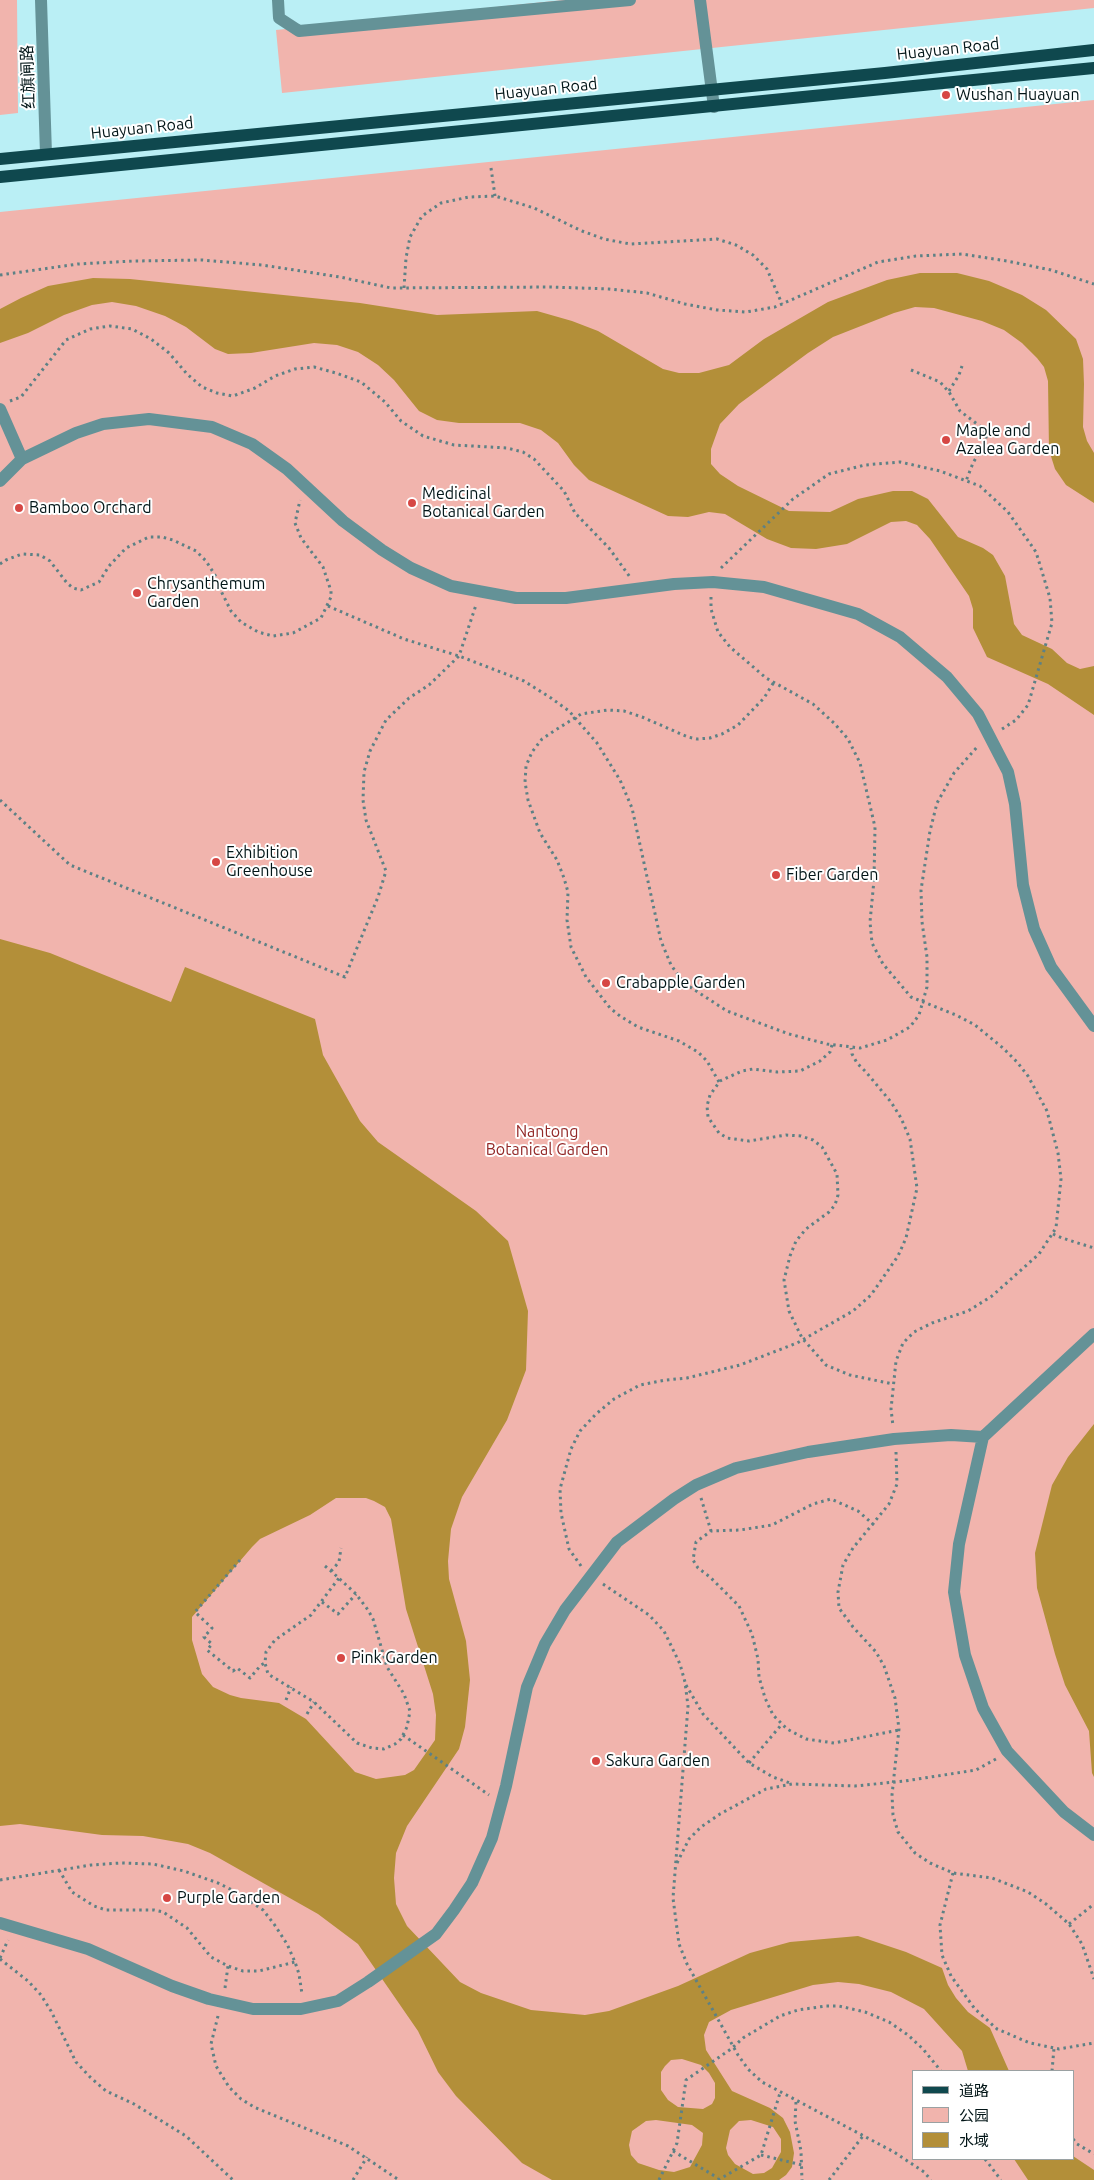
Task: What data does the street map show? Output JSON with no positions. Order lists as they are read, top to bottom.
{
  "streets": {
    "main road": ["Huayuan Road"],
    "street": ["红旗闸路"]
  },
  "crossings": [
    ["Huayuan Road", "红旗闸路"]
  ],
  "parks": ["Nantong Botanical Garden"],
  "places": [
    "Wushan Huayuan",
    "Maple and Azalea Garden",
    "Medicinal Botanical Garden",
    "Bamboo Orchard",
    "Chrysanthemum Garden",
    "Exhibition Greenhouse",
    "Fiber Garden",
    "Crabapple Garden",
    "Pink Garden",
    "Sakura Garden",
    "Purple Garden"
  ],
  "legend": ["道路", "公园", "水域"]
}
